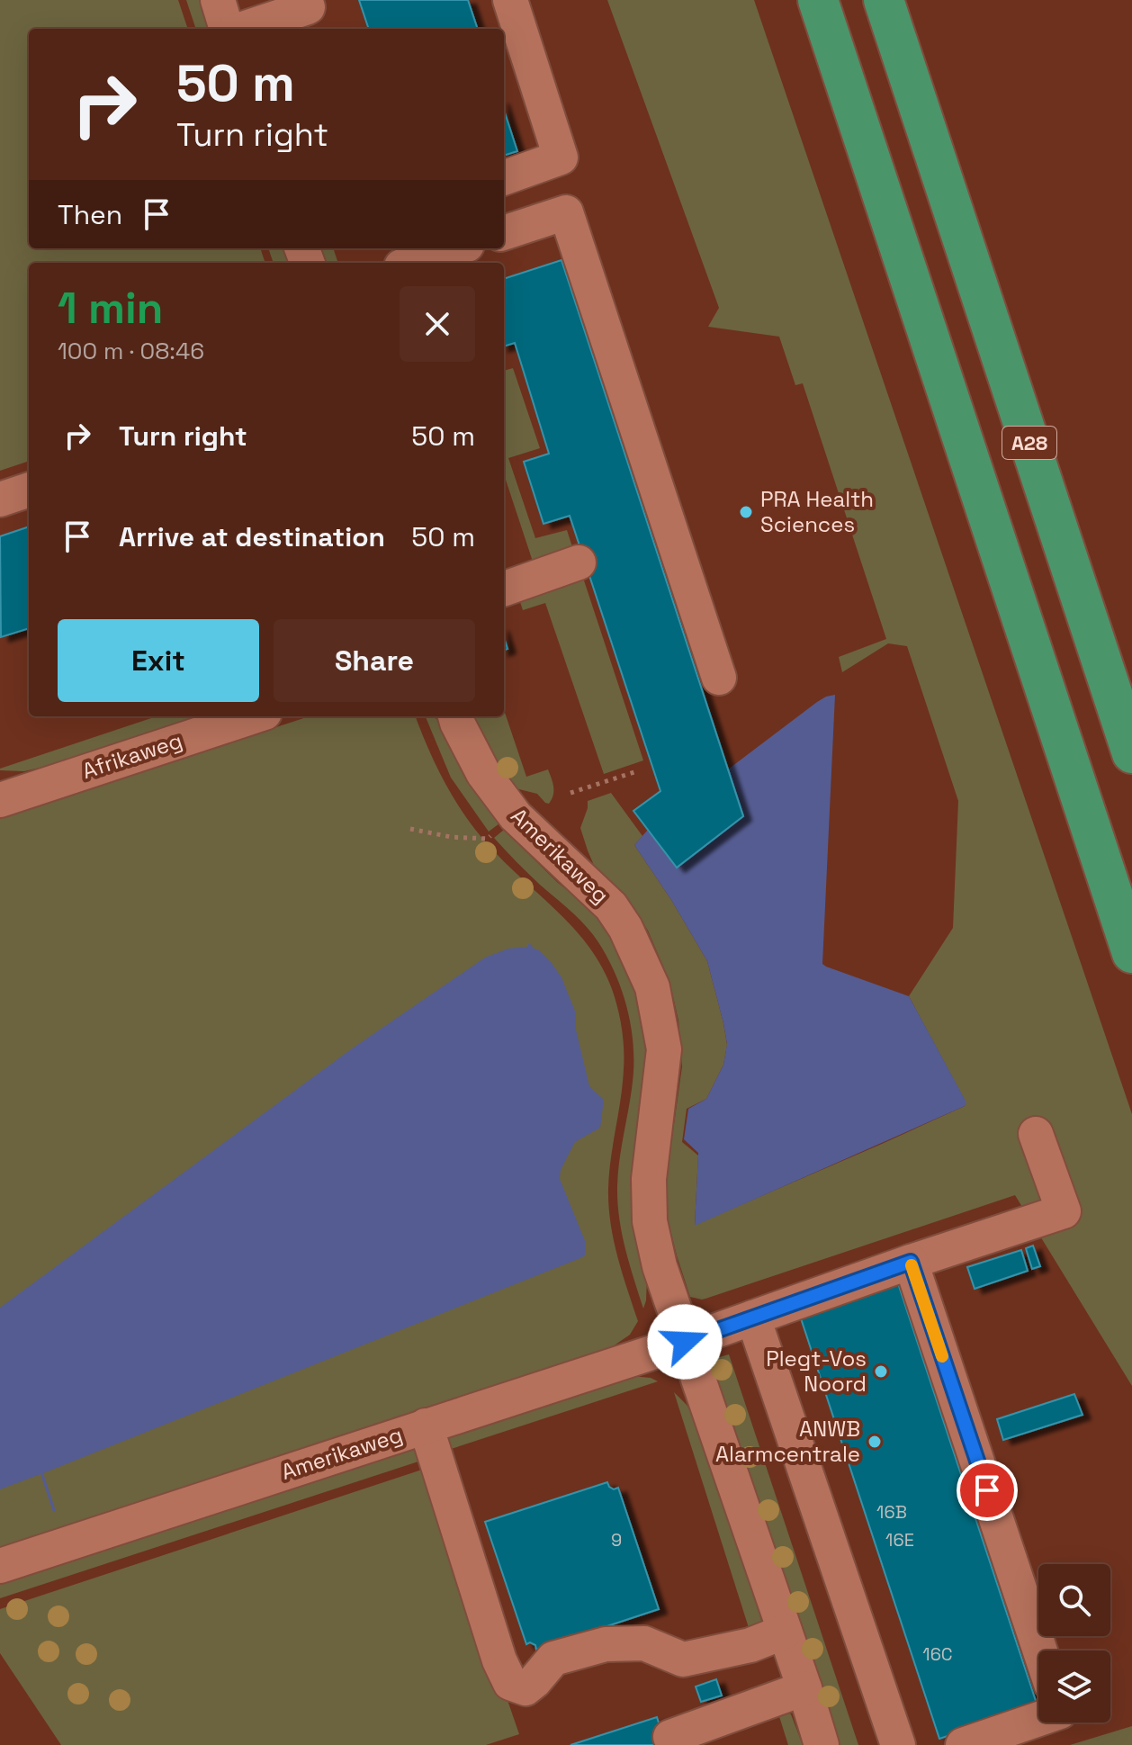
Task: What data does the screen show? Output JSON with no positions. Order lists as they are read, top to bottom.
{
  "streets": {
    "highway": ["A28"],
    "street": ["Afrikaweg", "Amerikaweg"]
  },
  "places": ["PRA Health Sciences", "Plegt-Vos Noord", "ANWB Alarmcentrale"],
  "house_numbers": [
    "16B",
    "9",
    "16E",
    "16C"
  ],
  "page": {
    "turn": ["50 m", "Turn right"],
    "then": "Then",
    "heading": ["1 min", "100 m · 08:46"],
    "list": [
      {
        "name": "Turn right",
        "value": "50 m"
      },
      {
        "name": "Arrive at destination",
        "value": "50 m"
      }
    ],
    "buttons": ["Exit", "Share"]
  }
}
